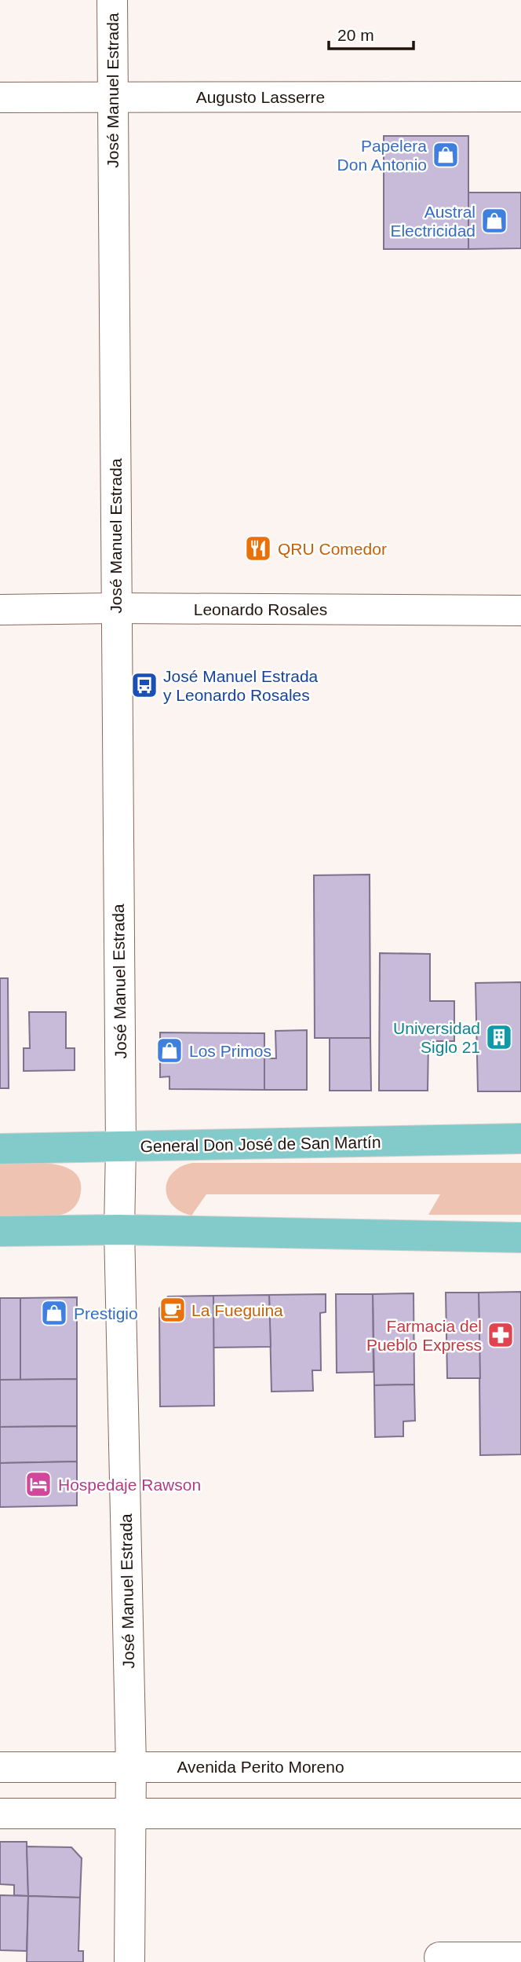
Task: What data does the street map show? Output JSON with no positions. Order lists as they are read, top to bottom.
{
  "streets": {
    "main road": ["General Don José de San Martín"],
    "street": [
      "José Manuel Estrada",
      "Augusto Lasserre",
      "Leonardo Rosales",
      "Avenida Perito Moreno"
    ]
  },
  "crossings": [
    ["José Manuel Estrada", "Augusto Lasserre"],
    ["José Manuel Estrada", "Leonardo Rosales"],
    ["José Manuel Estrada", "General Don José de San Martín"],
    ["José Manuel Estrada", "Avenida Perito Moreno"]
  ],
  "places": {
    "shop": [
      "Papelera Don Antonio",
      "Austral Electricidad",
      "Los Primos",
      "Prestigio"
    ],
    "restaurant": ["QRU Comedor"],
    "bus stop": ["José Manuel Estrada y Leonardo Rosales"],
    "building": ["Universidad Siglo 21"],
    "cafe": ["La Fueguina"],
    "pharmacy": ["Farmacia del Pueblo Express"],
    "hotel": ["Hospedaje Rawson"]
  },
  "scale_bar": "20 m"
}
